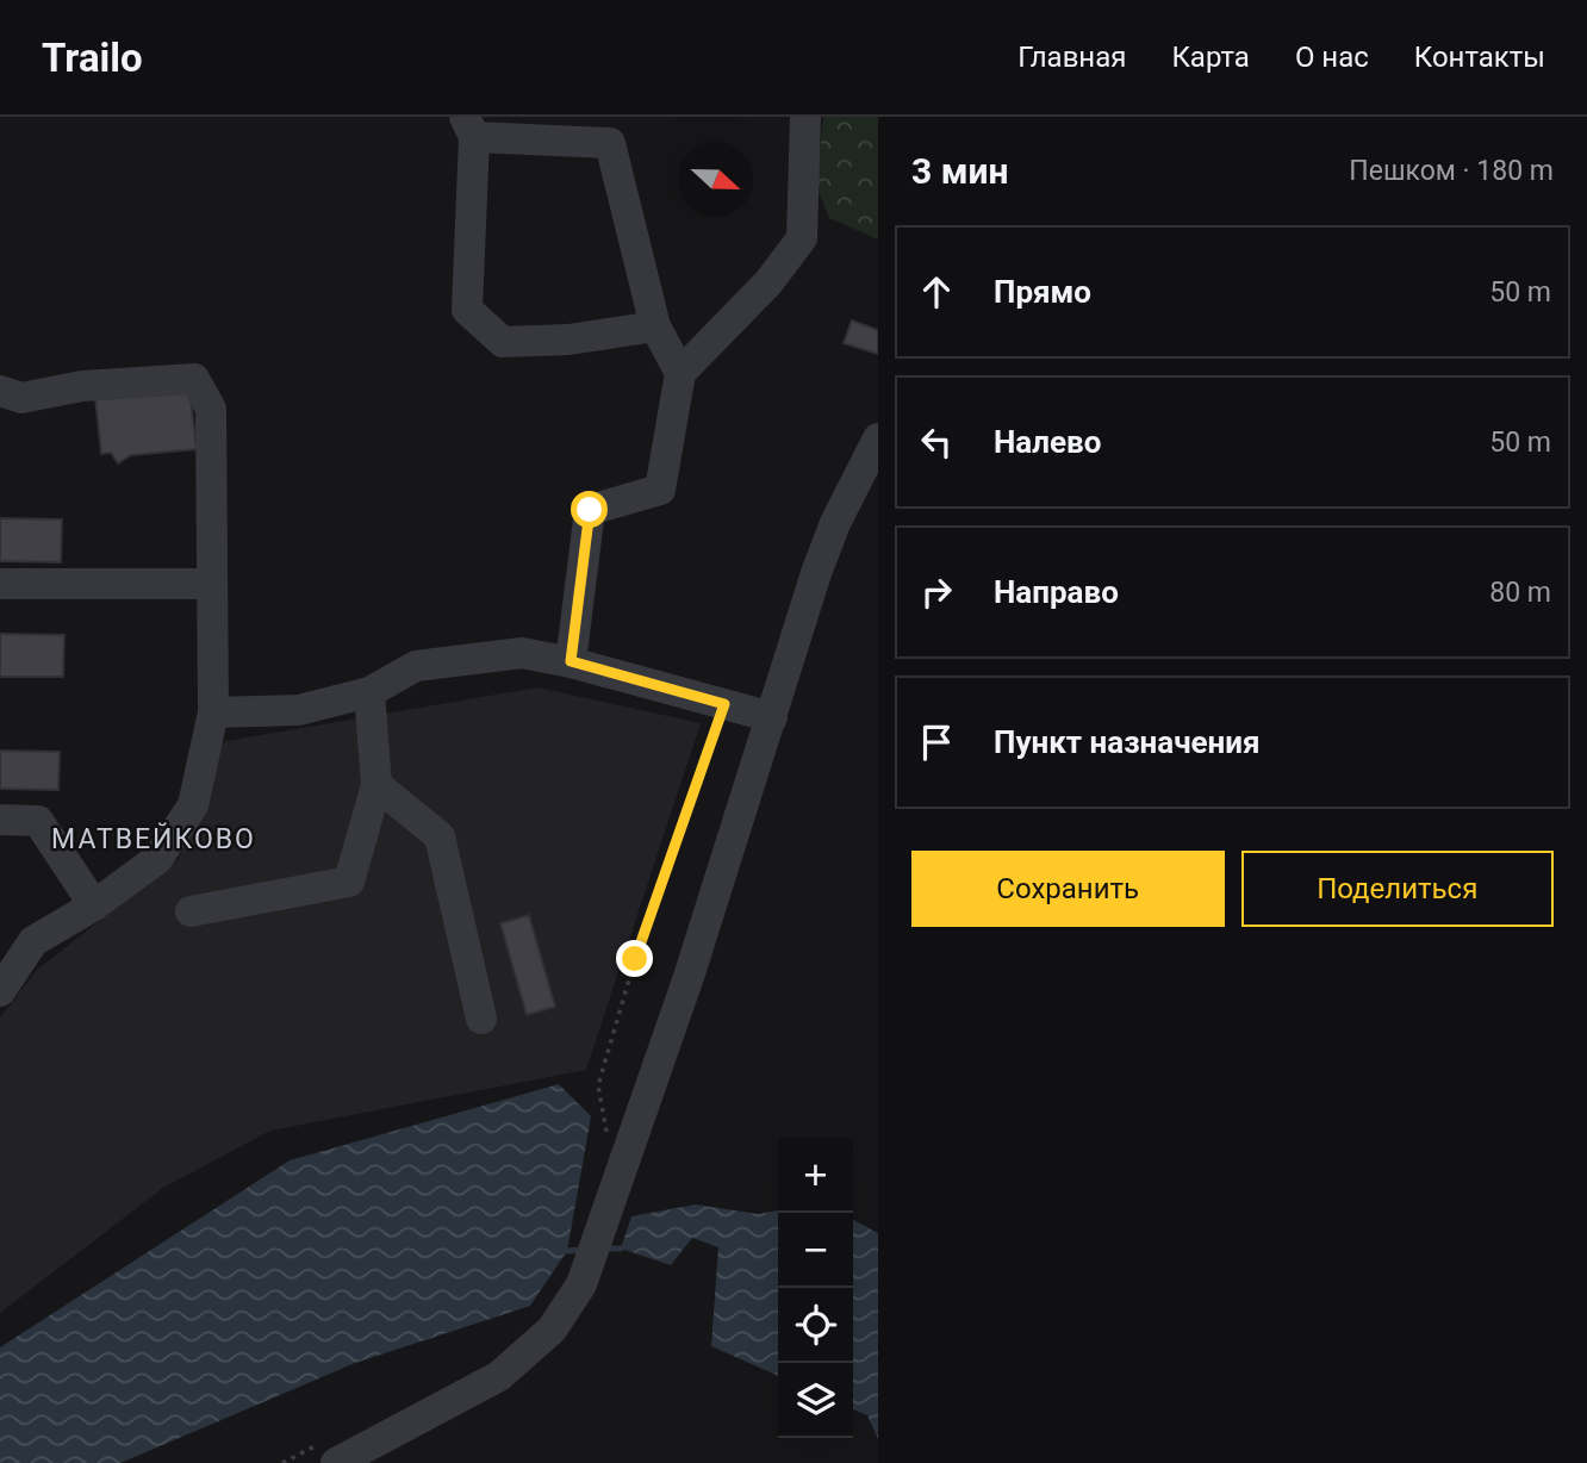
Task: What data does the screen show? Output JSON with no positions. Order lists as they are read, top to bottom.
{
  "districts": ["МАТВЕЙКОВО"],
  "north": "right",
  "page": {
    "header": "Trailo",
    "nav": [
      "Главная",
      "Карта",
      "О нас",
      "Контакты"
    ],
    "heading": ["3 мин", "Пешком · 180 m"],
    "list": [
      ["Прямо", "50 m"],
      ["Налево", "50 m"],
      ["Направо", "80 m"],
      "Пункт назначения"
    ],
    "buttons": ["Сохранить", "Поделиться"],
    "map_buttons": ["+", "−"]
  }
}
